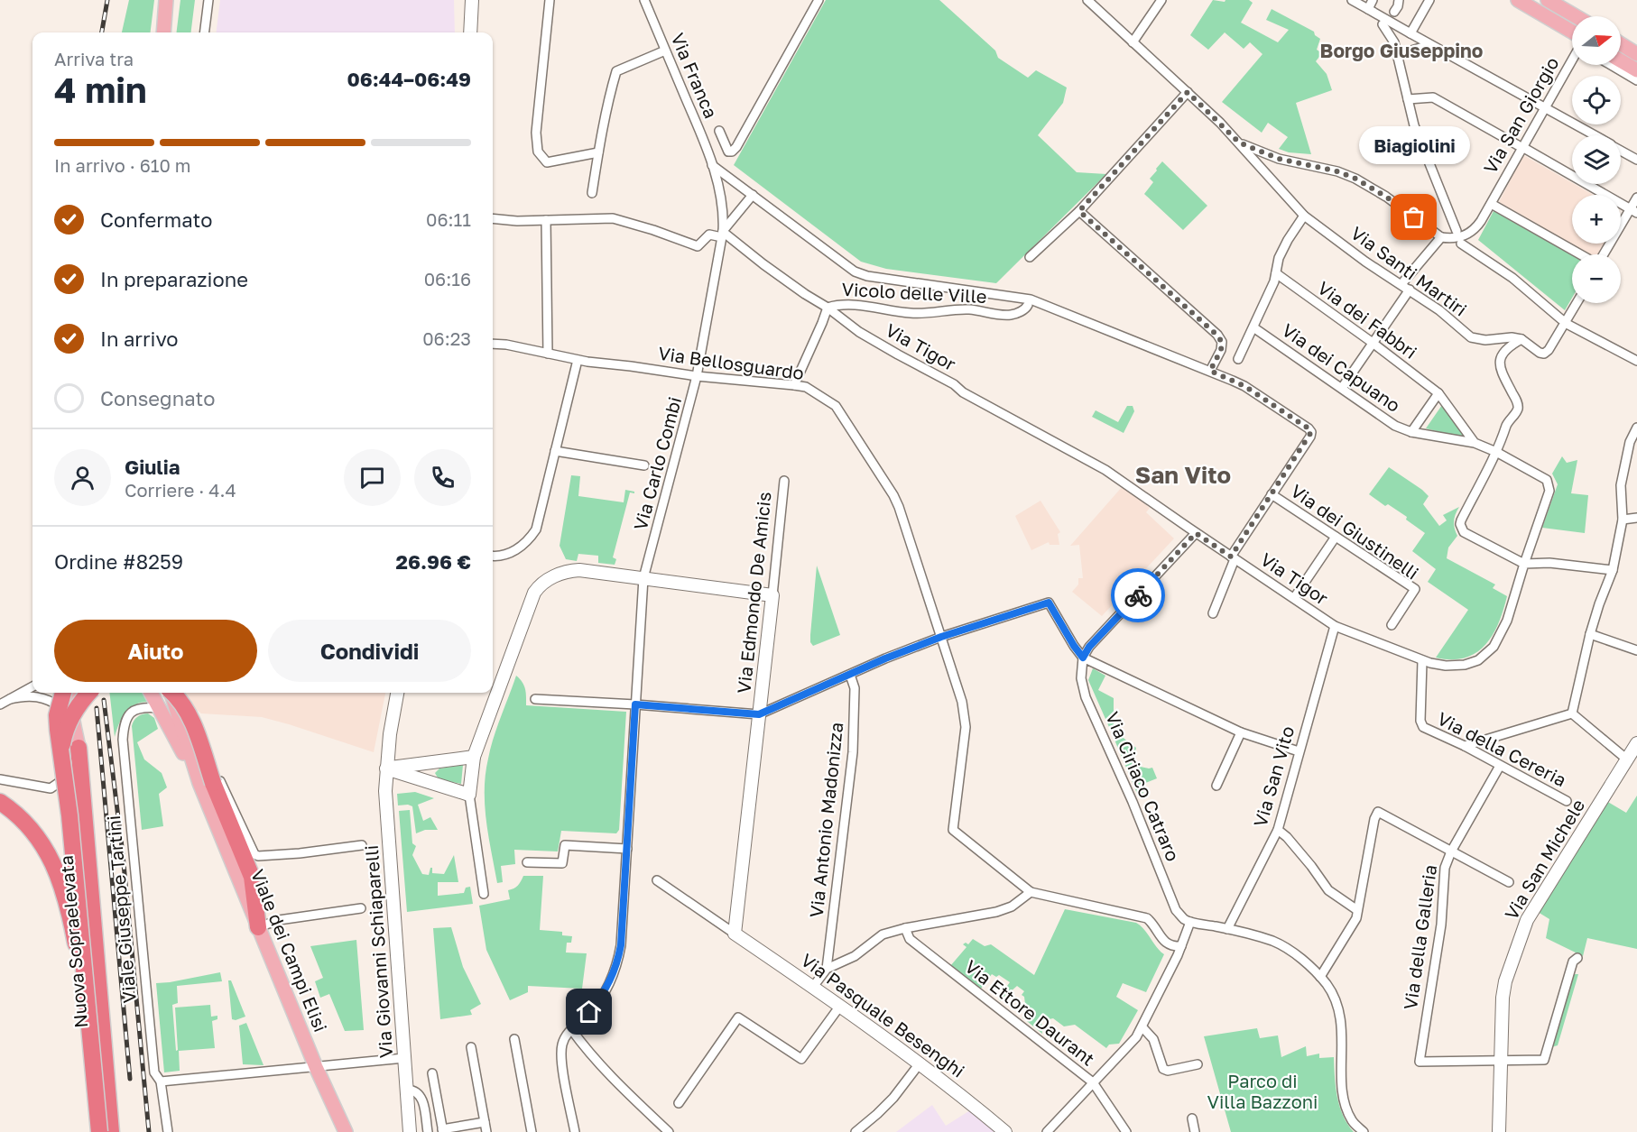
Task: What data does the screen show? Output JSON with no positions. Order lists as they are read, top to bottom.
{
  "streets": {
    "highway": ["Nuova Sopraelevata"],
    "main road": ["Viale dei Campi Elisi"],
    "street": [
      "Via Franca",
      "Via San Giorgio",
      "Via Santi Martiri",
      "Vicolo delle Ville",
      "Via dei Fabbri",
      "Via Tigor",
      "Via Bellosguardo",
      "Via dei Capuano",
      "Via Carlo Combi",
      "Via dei Giustinelli",
      "Via Edmondo De Amicis",
      "Via della Cereria",
      "Via San Vito",
      "Via Ciriaco Catraro",
      "Via Antonio Madonizza",
      "Via San Michele",
      "Viale Giuseppe Tartini",
      "Via della Galleria",
      "Via Giovanni Schiaparelli",
      "Via Ettore Daurant",
      "Via Pasquale Besenghi"
    ]
  },
  "crossings": [
    ["Via Franca", "Vicolo delle Ville"],
    ["Via Franca", "Via Carlo Combi"],
    ["Vicolo delle Ville", "Via Tigor"],
    ["Vicolo delle Ville", "Via Carlo Combi"],
    ["Via dei Fabbri", "Via dei Capuano"],
    ["Via Tigor", "Via dei Capuano"],
    ["Via Tigor", "Via della Cereria"],
    ["Via Tigor", "Via San Vito"],
    ["Via Bellosguardo", "Via Carlo Combi"],
    ["Via Edmondo De Amicis", "Via Pasquale Besenghi"],
    ["Via della Cereria", "Via della Galleria"],
    ["Via San Michele", "Via della Galleria"]
  ],
  "districts": ["Borgo Giuseppino", "San Vito"],
  "parks": ["Parco di Villa Bazzoni"],
  "places": ["Biagiolini"],
  "north": "right",
  "page": {
    "map_buttons": ["+", "−"],
    "heading": ["4 min", "Arriva tra", "06:44–06:49"],
    "panel": [
      "Giulia",
      "Corriere · 4.4",
      "Ordine #8259",
      "26.96 €"
    ],
    "bar": "In arrivo · 610 m",
    "bubble": "Biagiolini",
    "list": [
      ["Confermato", "06:11"],
      ["In preparazione", "06:16"],
      ["In arrivo", "06:23"],
      "Consegnato"
    ],
    "buttons": ["Aiuto", "Condividi"]
  }
}
